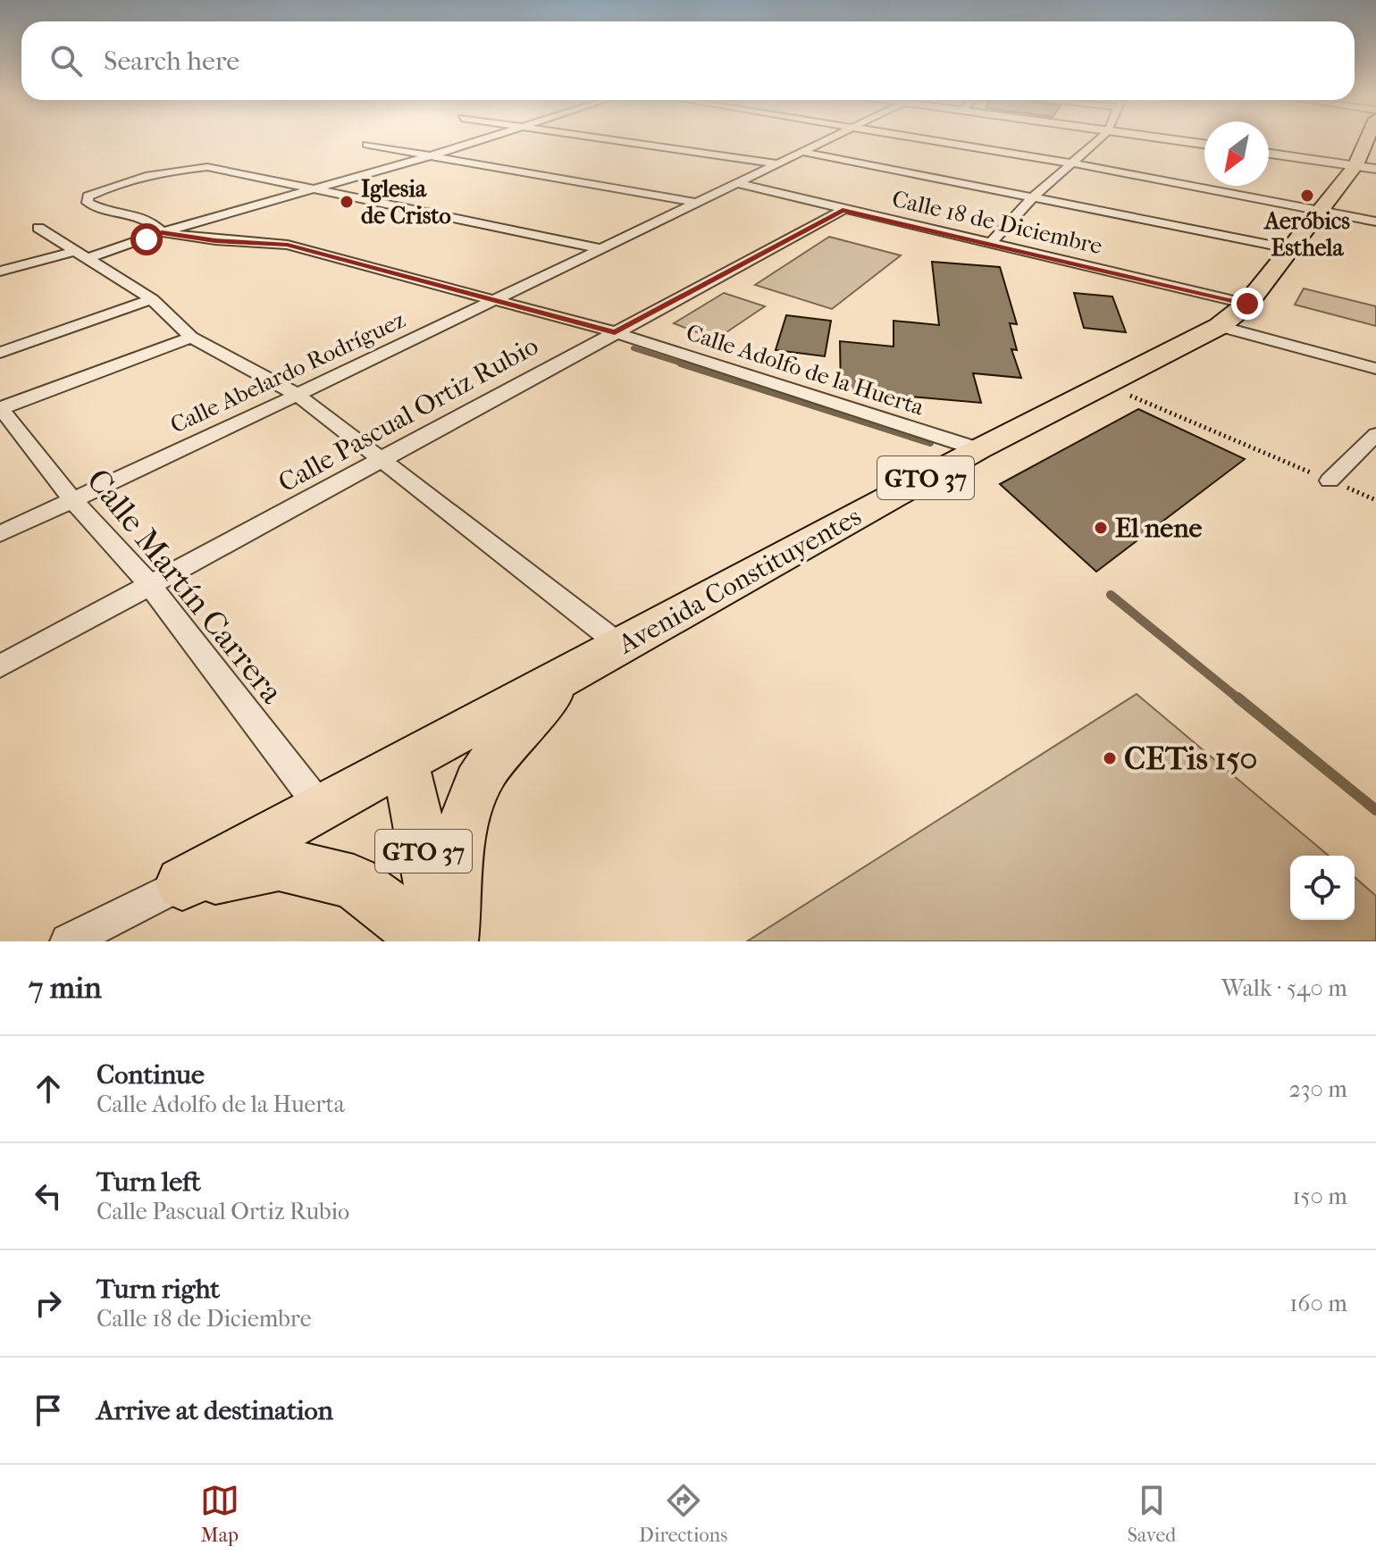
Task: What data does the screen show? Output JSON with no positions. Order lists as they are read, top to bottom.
{
  "streets": {
    "main road": ["GTO 37", "Avenida Constituyentes"],
    "street": [
      "Calle 18 de Diciembre",
      "Calle Adolfo de la Huerta",
      "Calle Abelardo Rodríguez",
      "Calle Pascual Ortiz Rubio",
      "Calle Martín Carrera"
    ]
  },
  "crossings": [
    ["Calle 18 de Diciembre", "Calle Abelardo Rodríguez"],
    ["Calle 18 de Diciembre", "Calle Pascual Ortiz Rubio"],
    ["Calle 18 de Diciembre", "Avenida Constituyentes"],
    ["Calle Adolfo de la Huerta", "Calle Abelardo Rodríguez"],
    ["Calle Adolfo de la Huerta", "Calle Pascual Ortiz Rubio"],
    ["Calle Adolfo de la Huerta", "Avenida Constituyentes"],
    ["Calle Abelardo Rodríguez", "Calle Martín Carrera"],
    ["Calle Pascual Ortiz Rubio", "Calle Martín Carrera"],
    ["GTO 37", "Avenida Constituyentes"],
    ["Avenida Constituyentes", "Calle Martín Carrera"]
  ],
  "places": [
    "Aeróbics Esthela",
    "Iglesia de Cristo",
    "El nene",
    "CETis 150"
  ],
  "north": "bottom left",
  "page": {
    "search": "Search here",
    "heading": ["7 min", "Walk · 540 m"],
    "list": [
      ["Continue", "Calle Adolfo de la Huerta", "230 m"],
      ["Turn left", "Calle Pascual Ortiz Rubio", "150 m"],
      ["Turn right", "Calle 18 de Diciembre", "160 m"],
      "Arrive at destination"
    ],
    "nav": ["Map", "Directions", "Saved"]
  }
}
